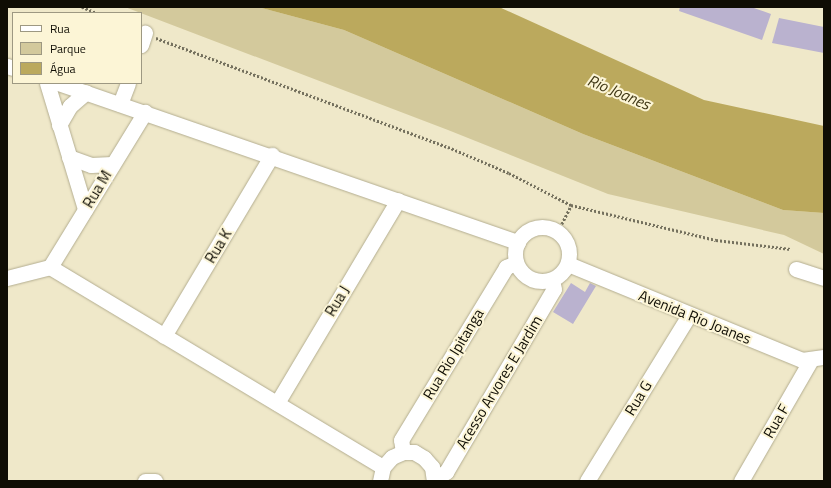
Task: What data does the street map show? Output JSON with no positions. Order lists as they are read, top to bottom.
{
  "streets": {
    "street": [
      "Rua M",
      "Rua K",
      "Rua J",
      "Avenida Rio Joanes",
      "Rua Rio Ipitanga",
      "Acesso Arvores E Jardim",
      "Rua G",
      "Rua F"
    ]
  },
  "crossings": [
    ["Avenida Rio Joanes", "Rua Rio Ipitanga"],
    ["Avenida Rio Joanes", "Acesso Arvores E Jardim"],
    ["Avenida Rio Joanes", "Rua G"],
    ["Avenida Rio Joanes", "Rua F"],
    ["Rua Rio Ipitanga", "Acesso Arvores E Jardim"]
  ],
  "water": ["Rio Joanes"],
  "legend": ["Rua", "Parque", "Água"]
}
